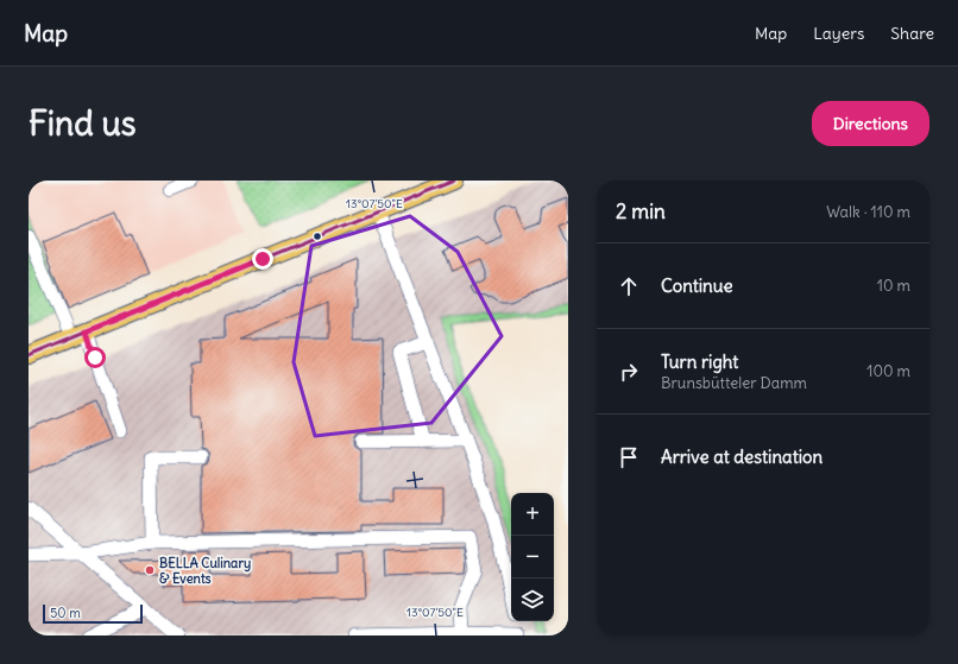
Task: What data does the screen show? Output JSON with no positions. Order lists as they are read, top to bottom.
{
  "places": ["BELLA Culinary & Events"],
  "scale_bar": "50 m",
  "page": {
    "header": "Map",
    "nav": ["Map", "Layers", "Share"],
    "buttons": "Directions",
    "title": "Find us",
    "heading": ["2 min", "Walk · 110 m"],
    "list": [
      ["Continue", "10 m"],
      ["Turn right", "Brunsbütteler Damm", "100 m"],
      "Arrive at destination"
    ],
    "map_buttons": ["+", "−"],
    "scale": "50 m"
  },
  "coordinates": ["13°07'50\"E"]
}
